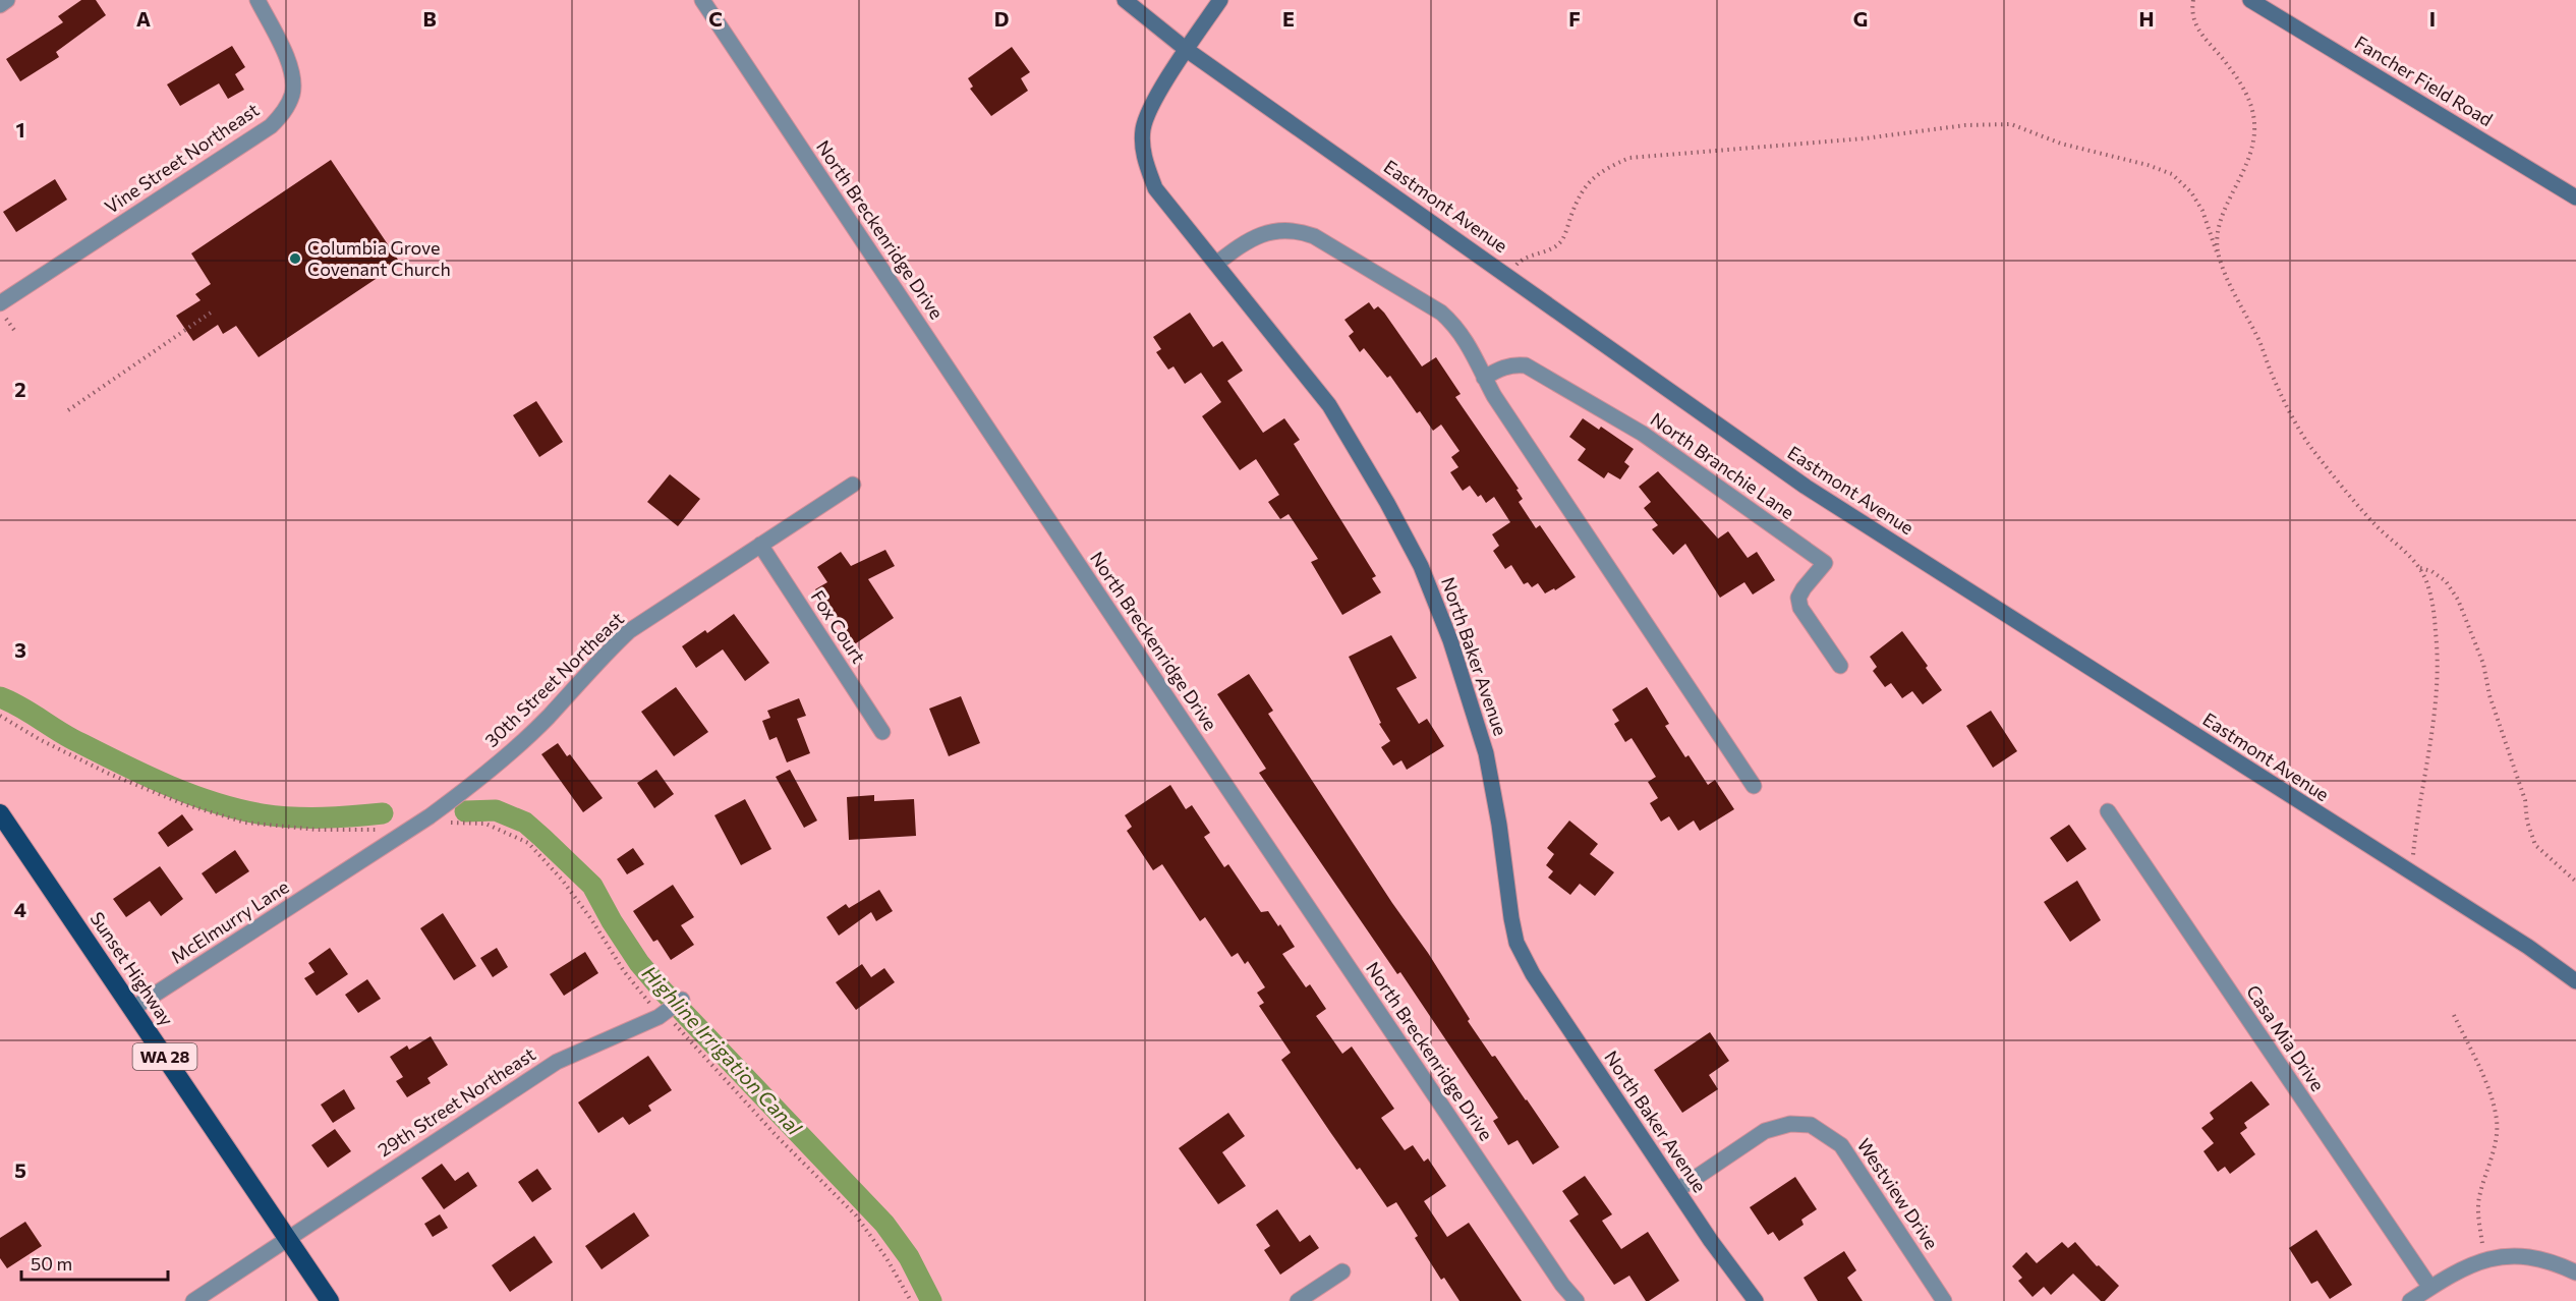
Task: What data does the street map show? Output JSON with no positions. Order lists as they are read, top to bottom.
{
  "streets": {
    "highway": ["Sunset Highway", "WA 28"],
    "main road": ["Fancher Field Road", "Eastmont Avenue", "North Baker Avenue"],
    "street": [
      "Vine Street Northeast",
      "North Breckenridge Drive",
      "North Branchie Lane",
      "Fox Court",
      "30th Street Northeast",
      "McElmurry Lane",
      "Casa Mia Drive",
      "29th Street Northeast",
      "Westview Drive"
    ]
  },
  "crossings": [
    ["Eastmont Avenue", "North Baker Avenue"],
    ["Fox Court", "30th Street Northeast"],
    ["North Baker Avenue", "Westview Drive"],
    ["30th Street Northeast", "McElmurry Lane"],
    ["McElmurry Lane", "Sunset Highway"],
    ["Sunset Highway", "29th Street Northeast"]
  ],
  "water": ["Highline Irrigation Canal"],
  "places": ["Columbia Grove Covenant Church"],
  "scale_bar": "50 m",
  "grid": {
    "columns": [
      "A",
      "B",
      "C",
      "D",
      "E",
      "F",
      "G",
      "H",
      "I"
    ],
    "rows": [
      "1",
      "2",
      "3",
      "4",
      "5"
    ]
  }
}
